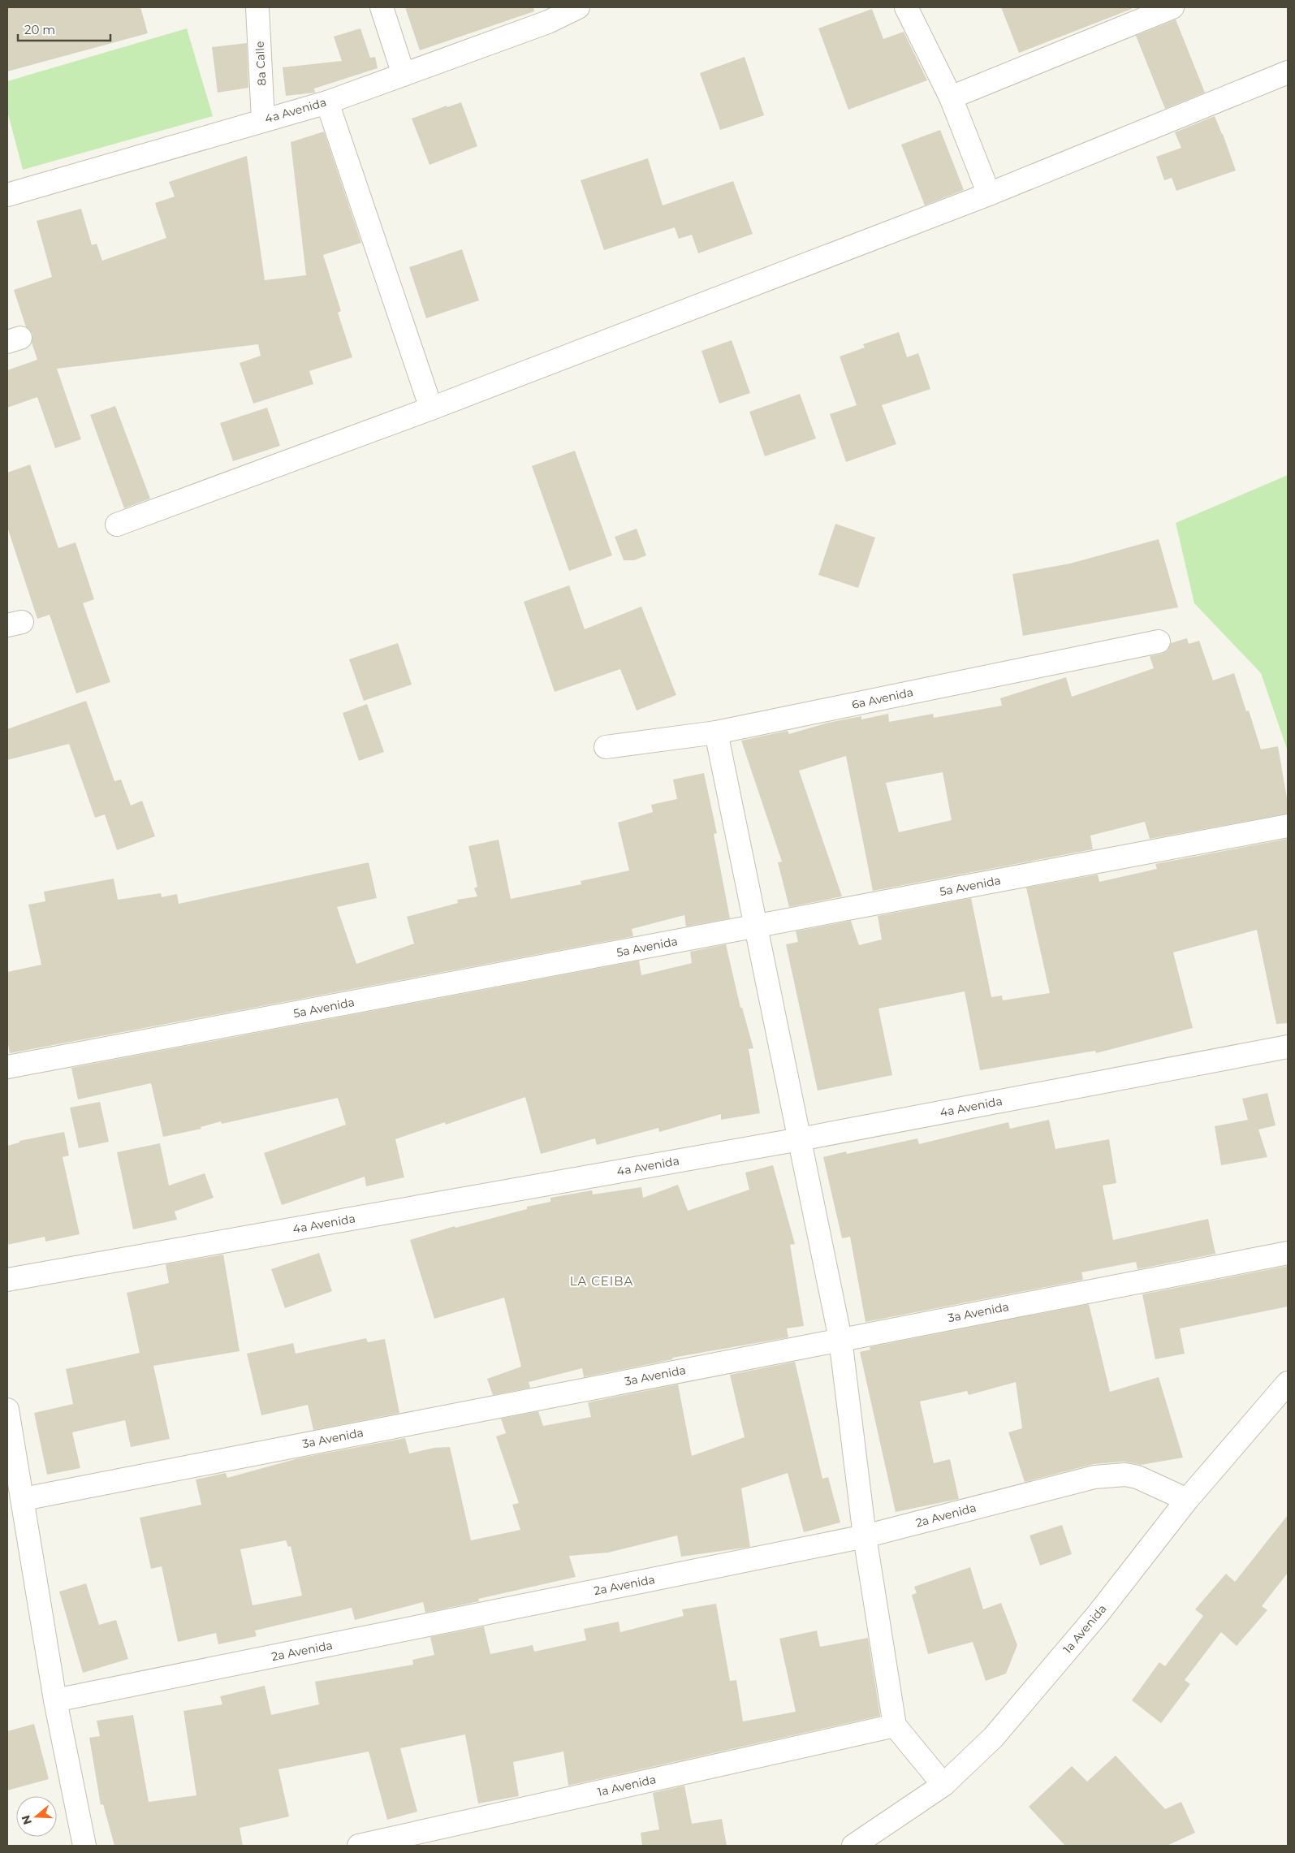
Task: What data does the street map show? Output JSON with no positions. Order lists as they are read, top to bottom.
{
  "streets": {
    "street": [
      "8a Calle",
      "4a Avenida",
      "6a Avenida",
      "5a Avenida",
      "3a Avenida",
      "2a Avenida",
      "1a Avenida"
    ]
  },
  "crossings": [
    ["8a Calle", "4a Avenida"],
    ["2a Avenida", "1a Avenida"]
  ],
  "districts": ["LA CEIBA"],
  "scale_bar": "20 m",
  "north": "left"
}
